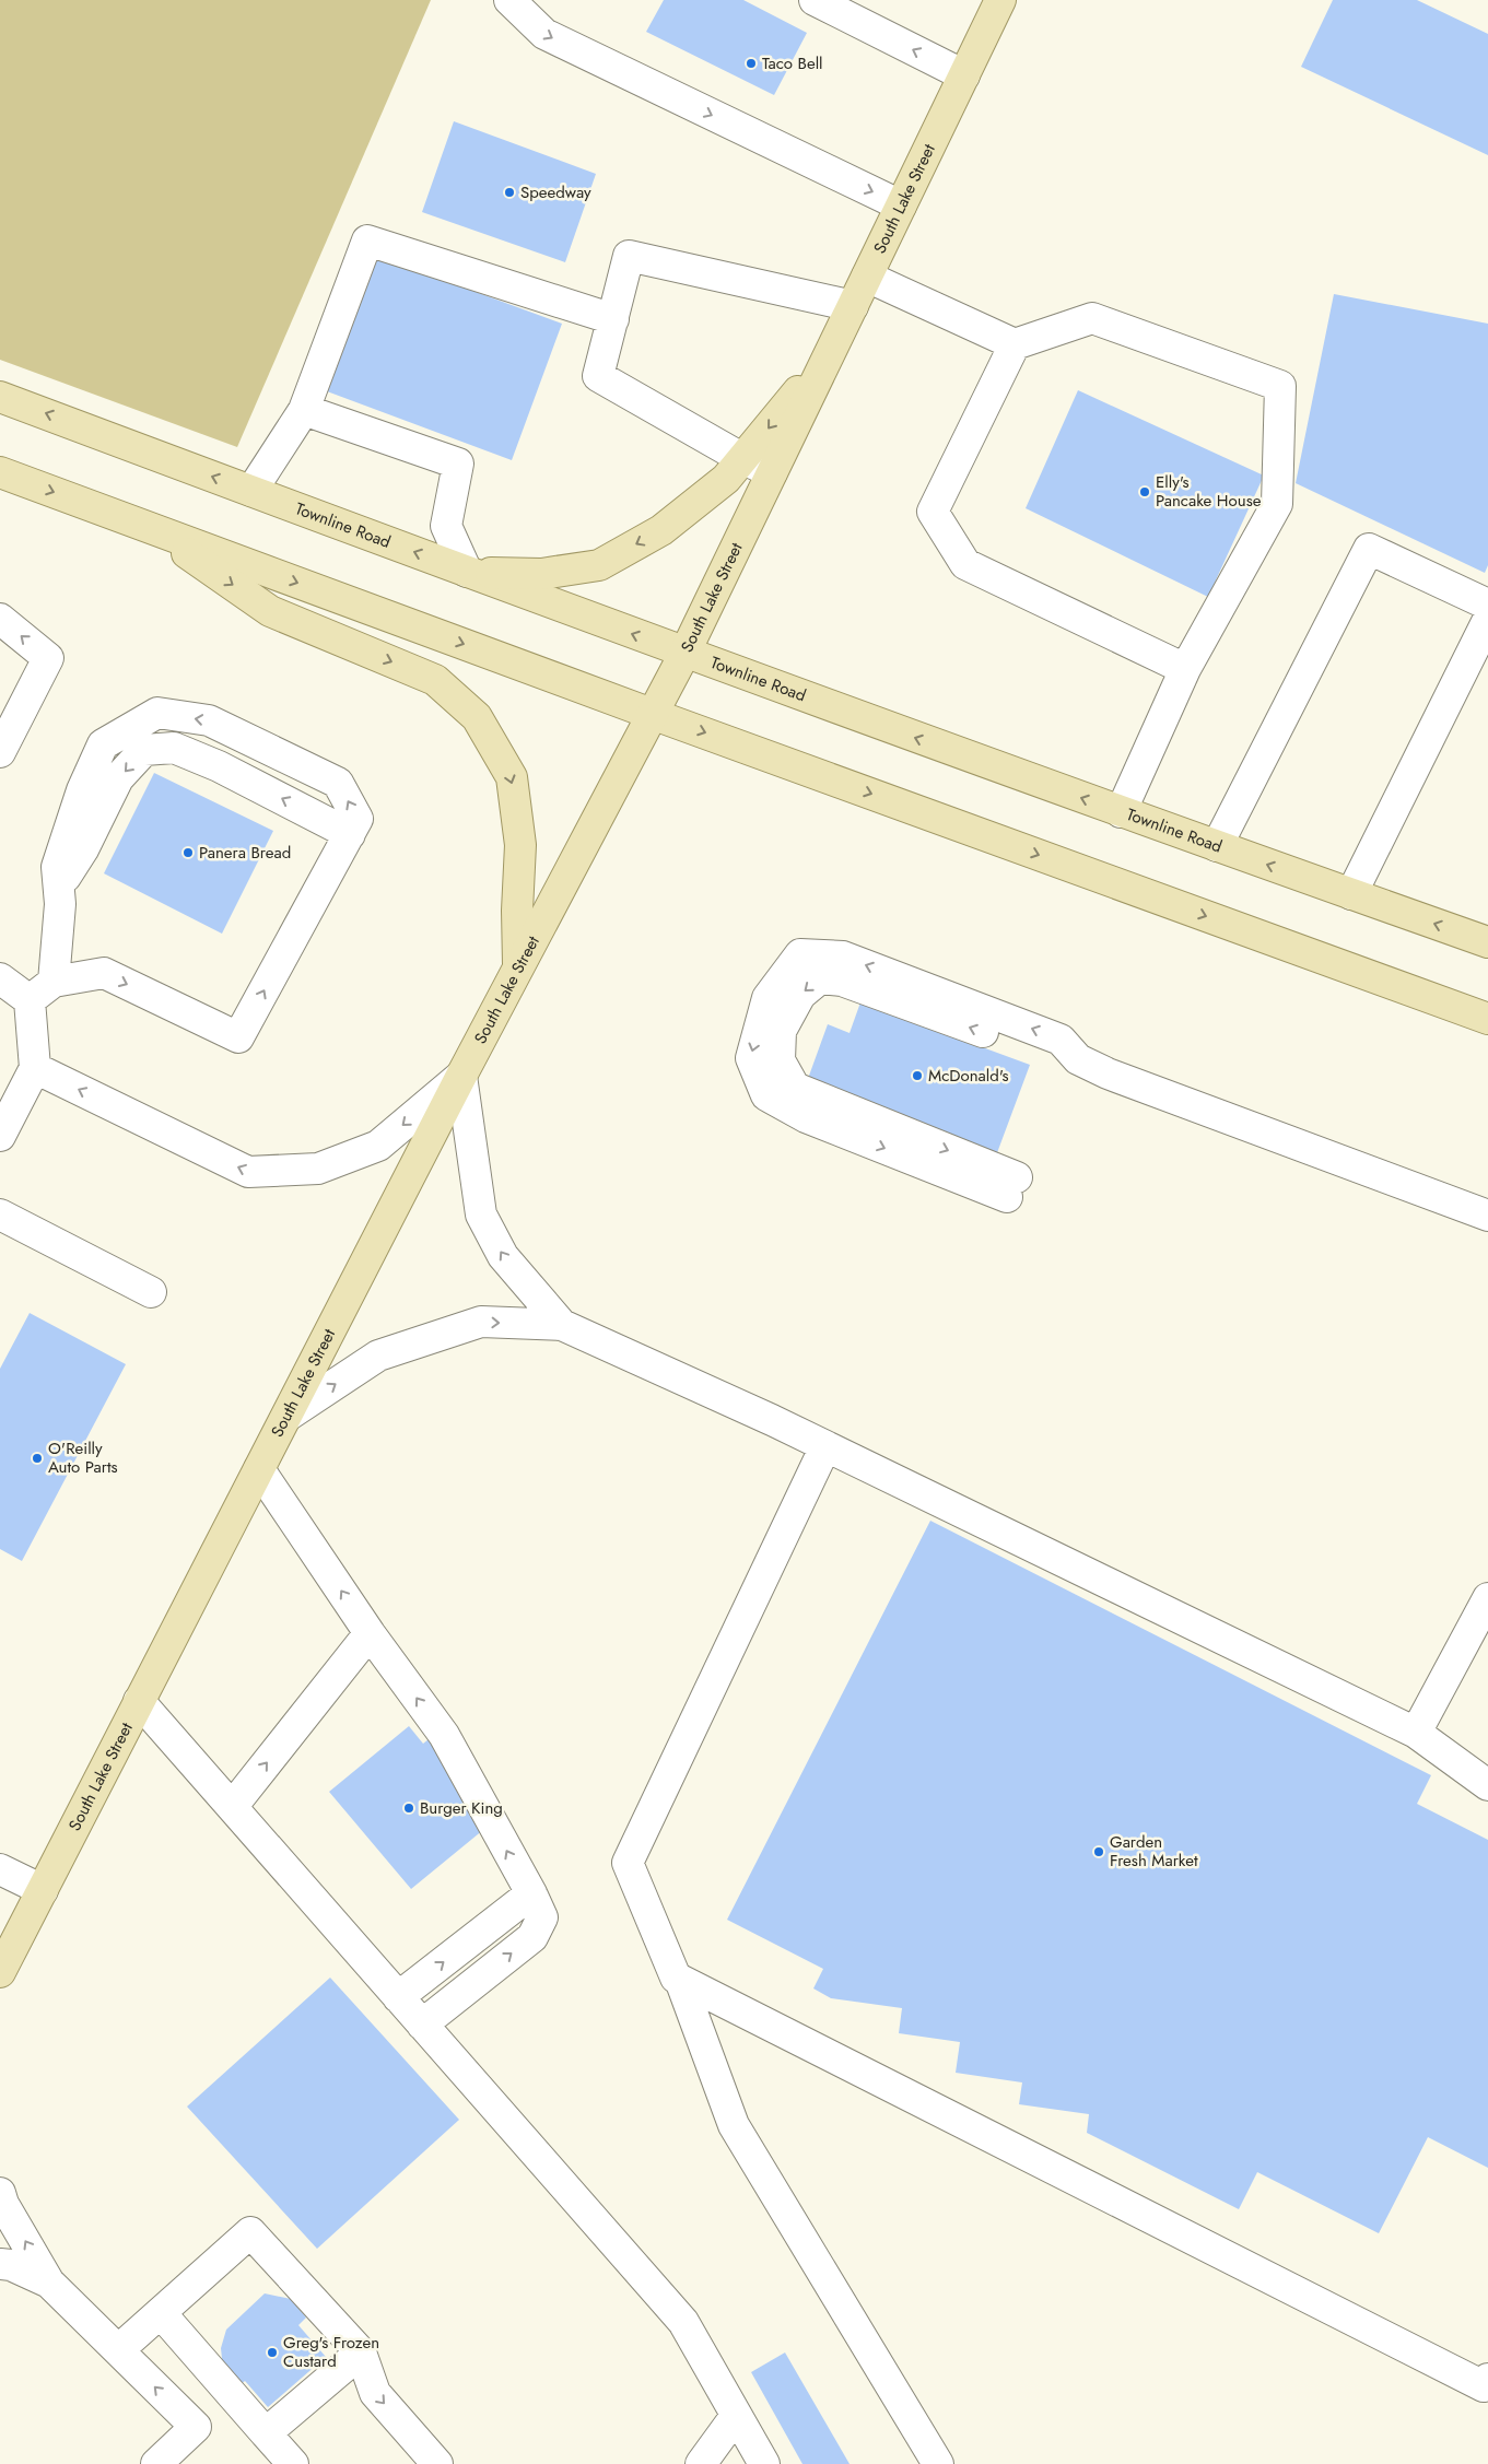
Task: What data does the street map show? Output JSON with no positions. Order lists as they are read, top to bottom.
{
  "streets": {
    "main road": ["South Lake Street", "Townline Road"]
  },
  "crossings": [
    ["South Lake Street", "Townline Road"]
  ],
  "places": [
    "Taco Bell",
    "Speedway",
    "Elly's Pancake House",
    "Panera Bread",
    "McDonald's",
    "O'Reilly Auto Parts",
    "Burger King",
    "Garden Fresh Market",
    "Greg's Frozen Custard"
  ]
}
